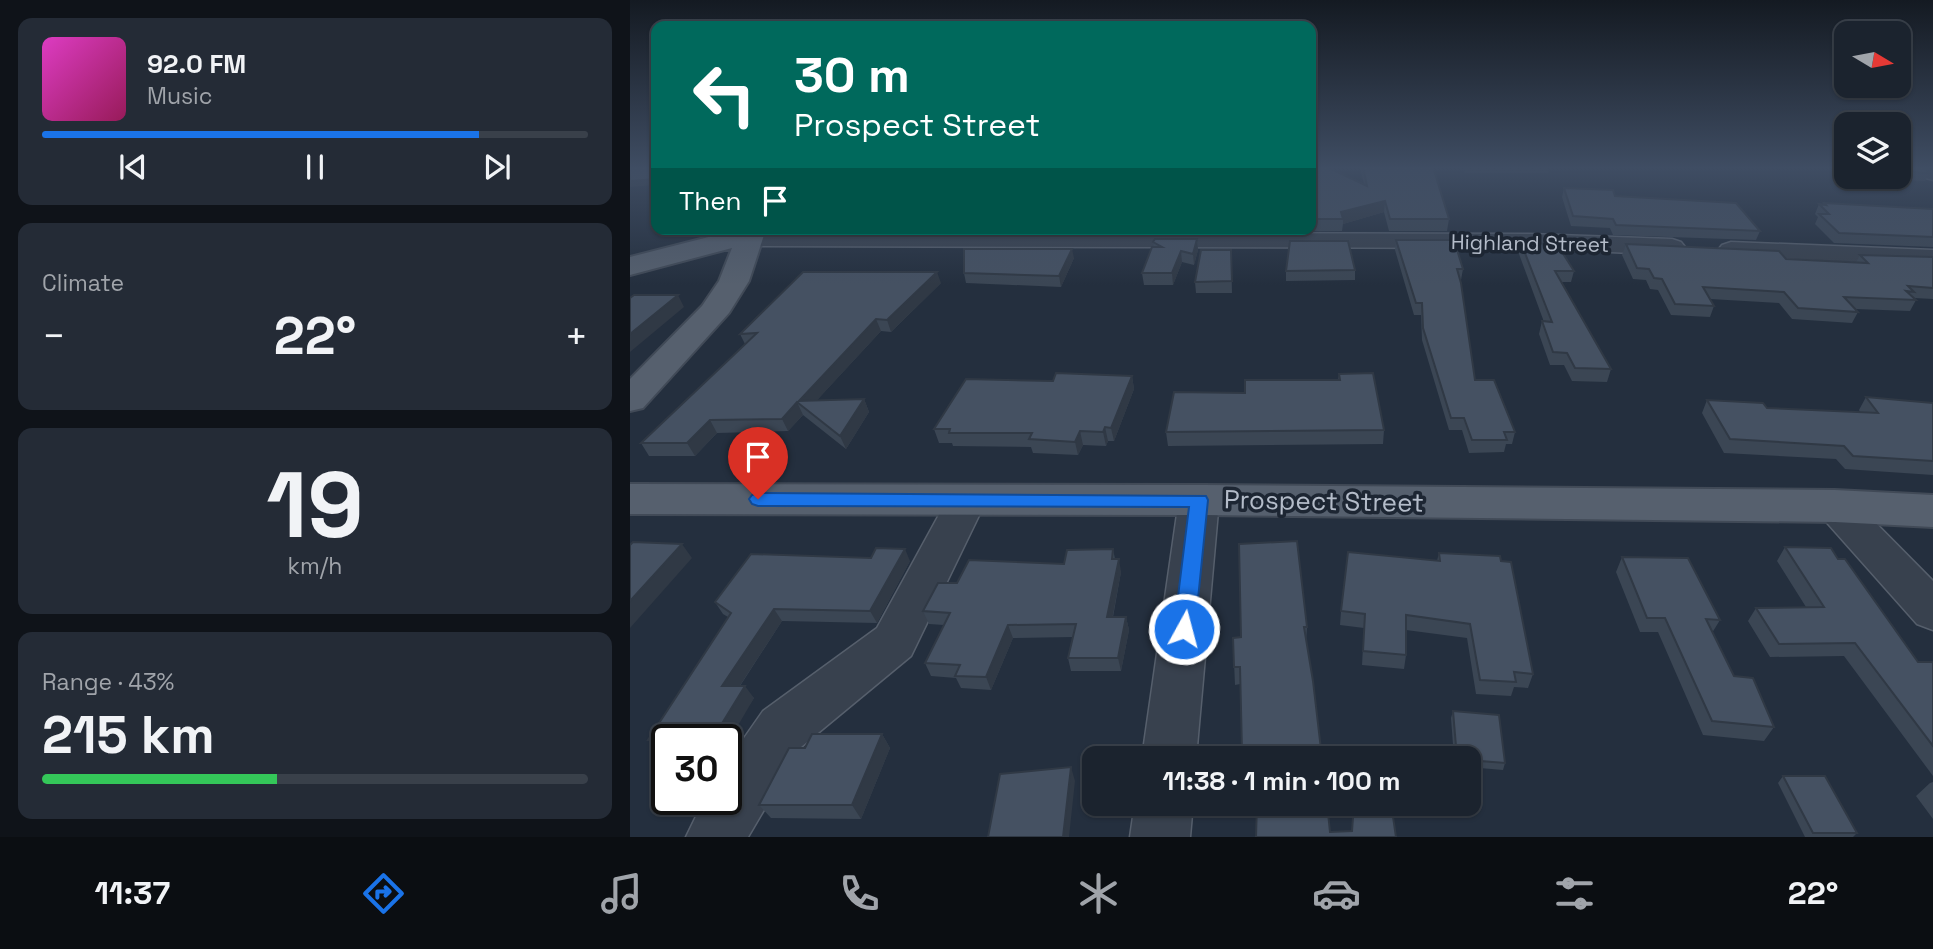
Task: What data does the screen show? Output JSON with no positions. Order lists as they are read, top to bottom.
{
  "streets": {
    "main road": ["Prospect Street"],
    "street": ["Highland Street"]
  },
  "north": "right",
  "page": {
    "turn": ["30 m", "Prospect Street"],
    "song": ["92.0 FM", "Music"],
    "then": "Then",
    "tile": [
      "Climate",
      ["19", "km/h"],
      ["Range · 43%", "215 km"]
    ],
    "heat": ["−", "22°", "+"],
    "limit": "30",
    "trip": "11:38 · 1 min · 100 m",
    "tabs": ["11:37", "22°"]
  }
}
